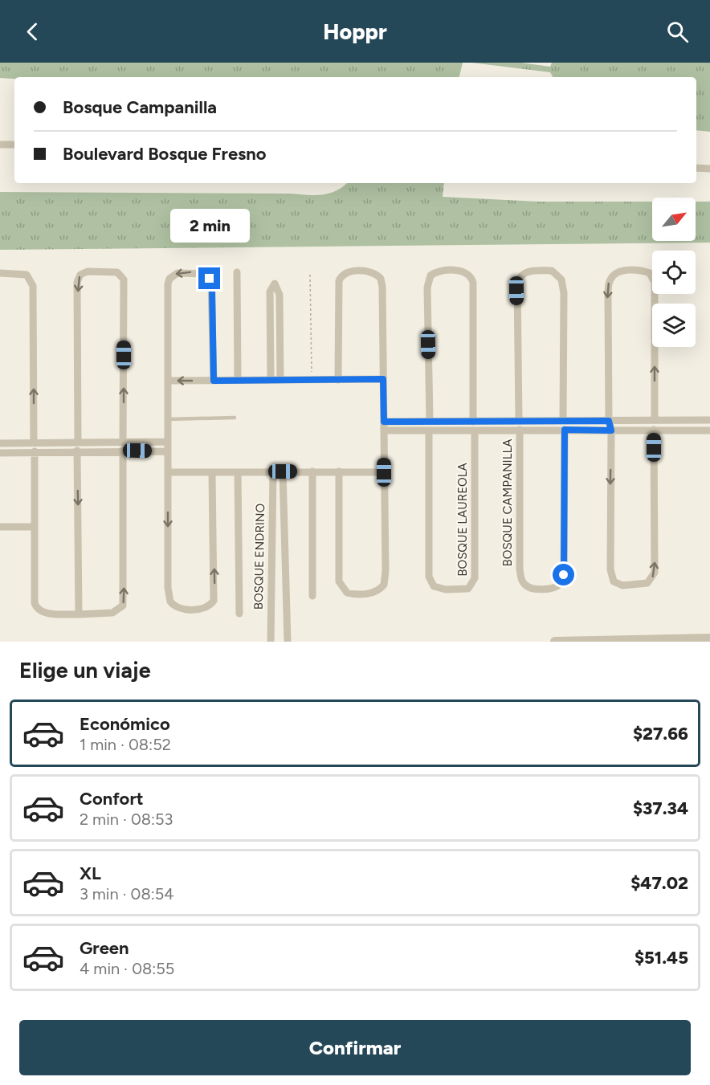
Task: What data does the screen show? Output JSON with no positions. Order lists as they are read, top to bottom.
{
  "streets": {
    "street": ["BOSQUE CAMPANILLA", "BOSQUE LAUREOLA", "BOSQUE ENDRINO"]
  },
  "north": "top right",
  "page": {
    "header": "Hoppr",
    "banner": ["Bosque Campanilla", "Boulevard Bosque Fresno"],
    "bubble": "2 min",
    "heading": "Elige un viaje",
    "list": [
      {
        "name": "Económico",
        "note": "1 min · 08:52",
        "value": "$27.66"
      },
      {
        "name": "Confort",
        "note": "2 min · 08:53",
        "value": "$37.34"
      },
      {
        "name": "XL",
        "note": "3 min · 08:54",
        "value": "$47.02"
      },
      {
        "name": "Green",
        "note": "4 min · 08:55",
        "value": "$51.45"
      }
    ],
    "buttons": "Confirmar"
  }
}
